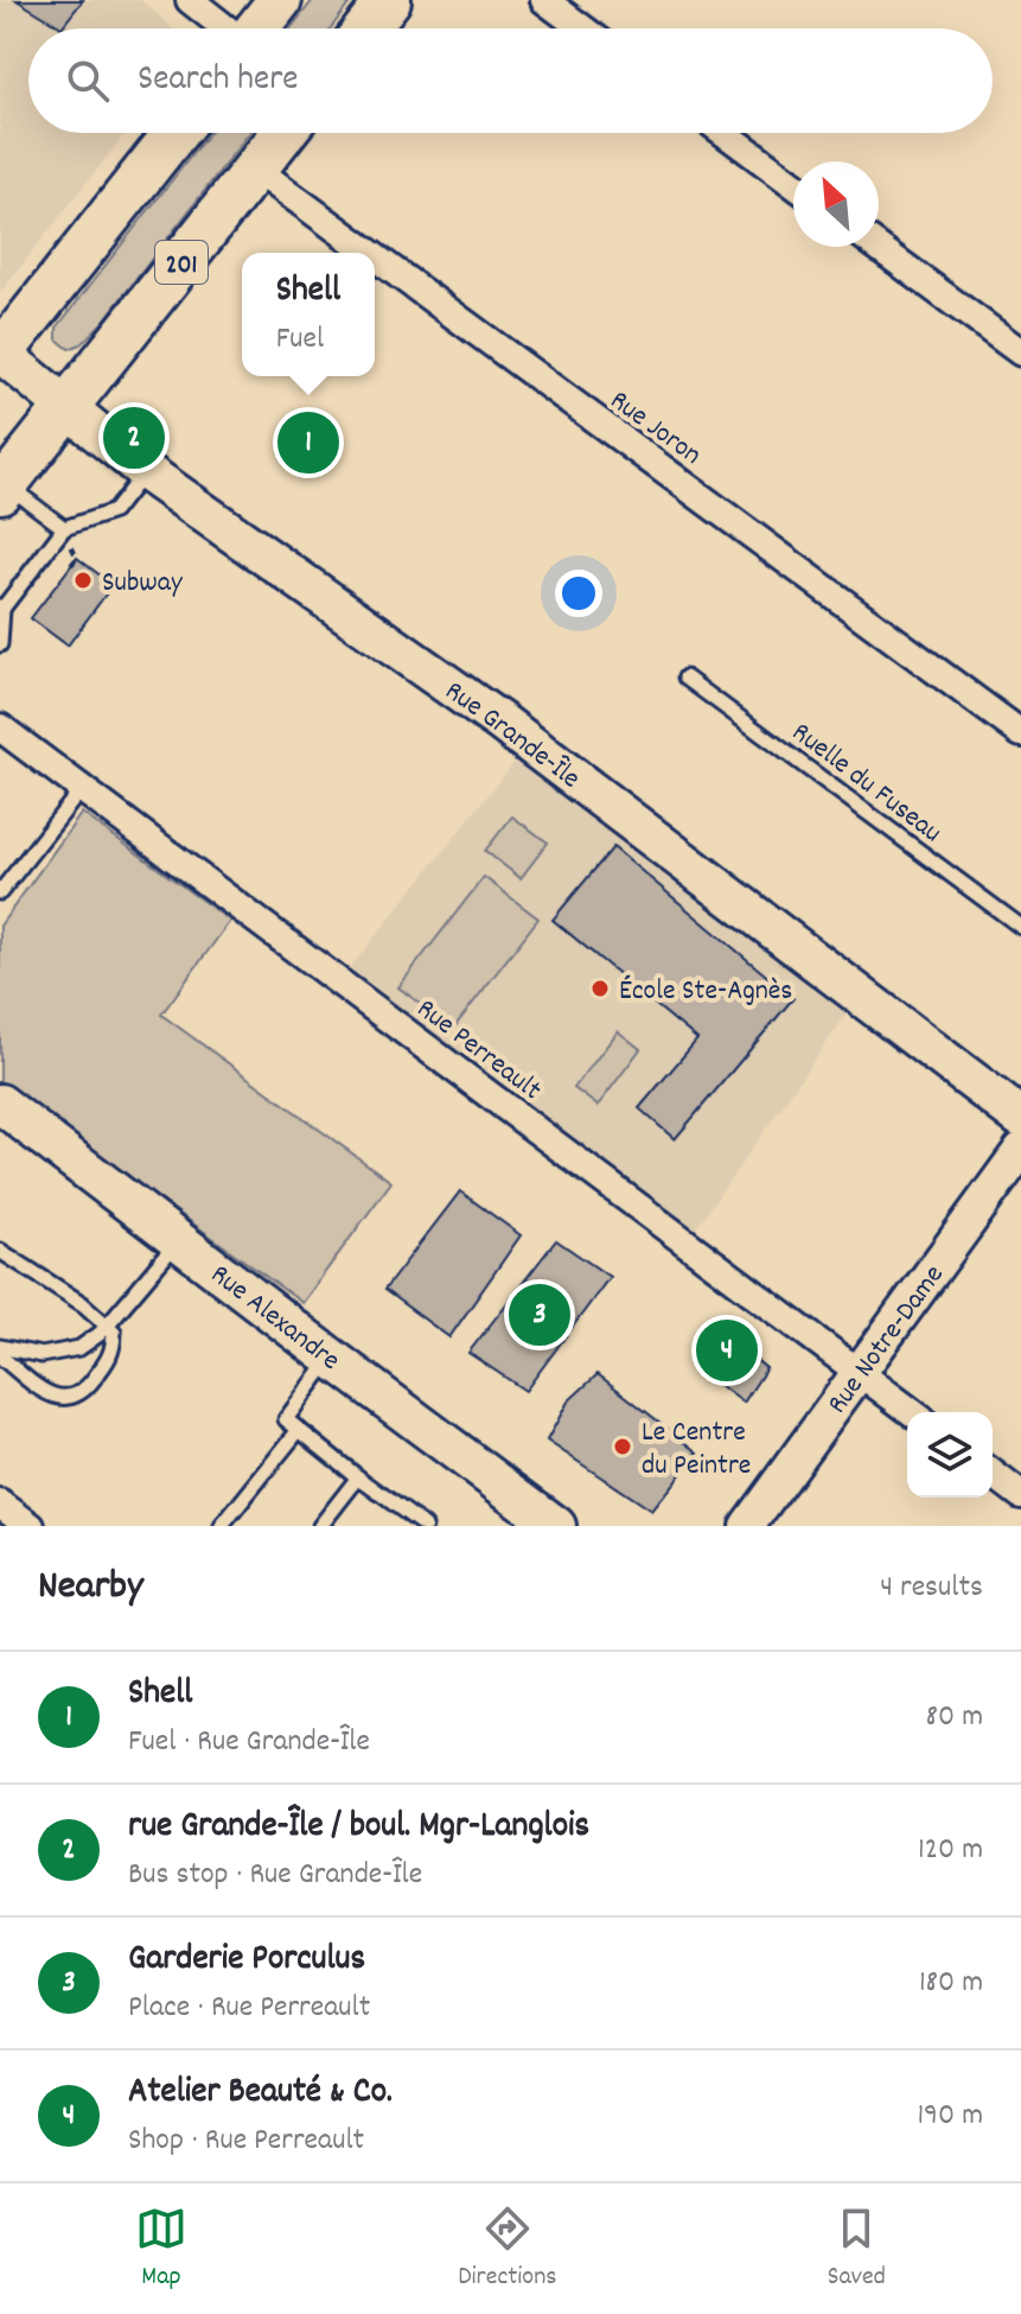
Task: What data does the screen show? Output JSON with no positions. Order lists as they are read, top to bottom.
{
  "streets": {
    "highway": ["201"],
    "main road": ["Rue Grande-Île", "Rue Alexandre"],
    "street": ["Rue Joron", "Rue Perreault", "Rue Notre-Dame"],
    "lane": ["Ruelle du Fuseau"]
  },
  "crossings": [
    ["201", "Rue Joron"],
    ["201", "Rue Grande-Île"],
    ["Rue Perreault", "Rue Notre-Dame"]
  ],
  "places": ["Subway", "École Ste-Agnès", "Le Centre du Peintre"],
  "north": "top left",
  "page": {
    "search": "Search here",
    "popup": ["Shell", "Fuel"],
    "pins": [
      "2",
      "1",
      "3",
      "4"
    ],
    "heading": ["Nearby", "4 results"],
    "list": [
      {
        "mark": "1",
        "name": "Shell",
        "note": "Fuel · Rue Grande-Île",
        "value": "80 m"
      },
      {
        "mark": "2",
        "name": "rue Grande-Île / boul. Mgr-Langlois",
        "note": "Bus stop · Rue Grande-Île",
        "value": "120 m"
      },
      {
        "mark": "3",
        "name": "Garderie Porculus",
        "note": "Place · Rue Perreault",
        "value": "180 m"
      },
      {
        "mark": "4",
        "name": "Atelier Beauté & Co.",
        "note": "Shop · Rue Perreault",
        "value": "190 m"
      }
    ],
    "nav": ["Map", "Directions", "Saved"]
  }
}
